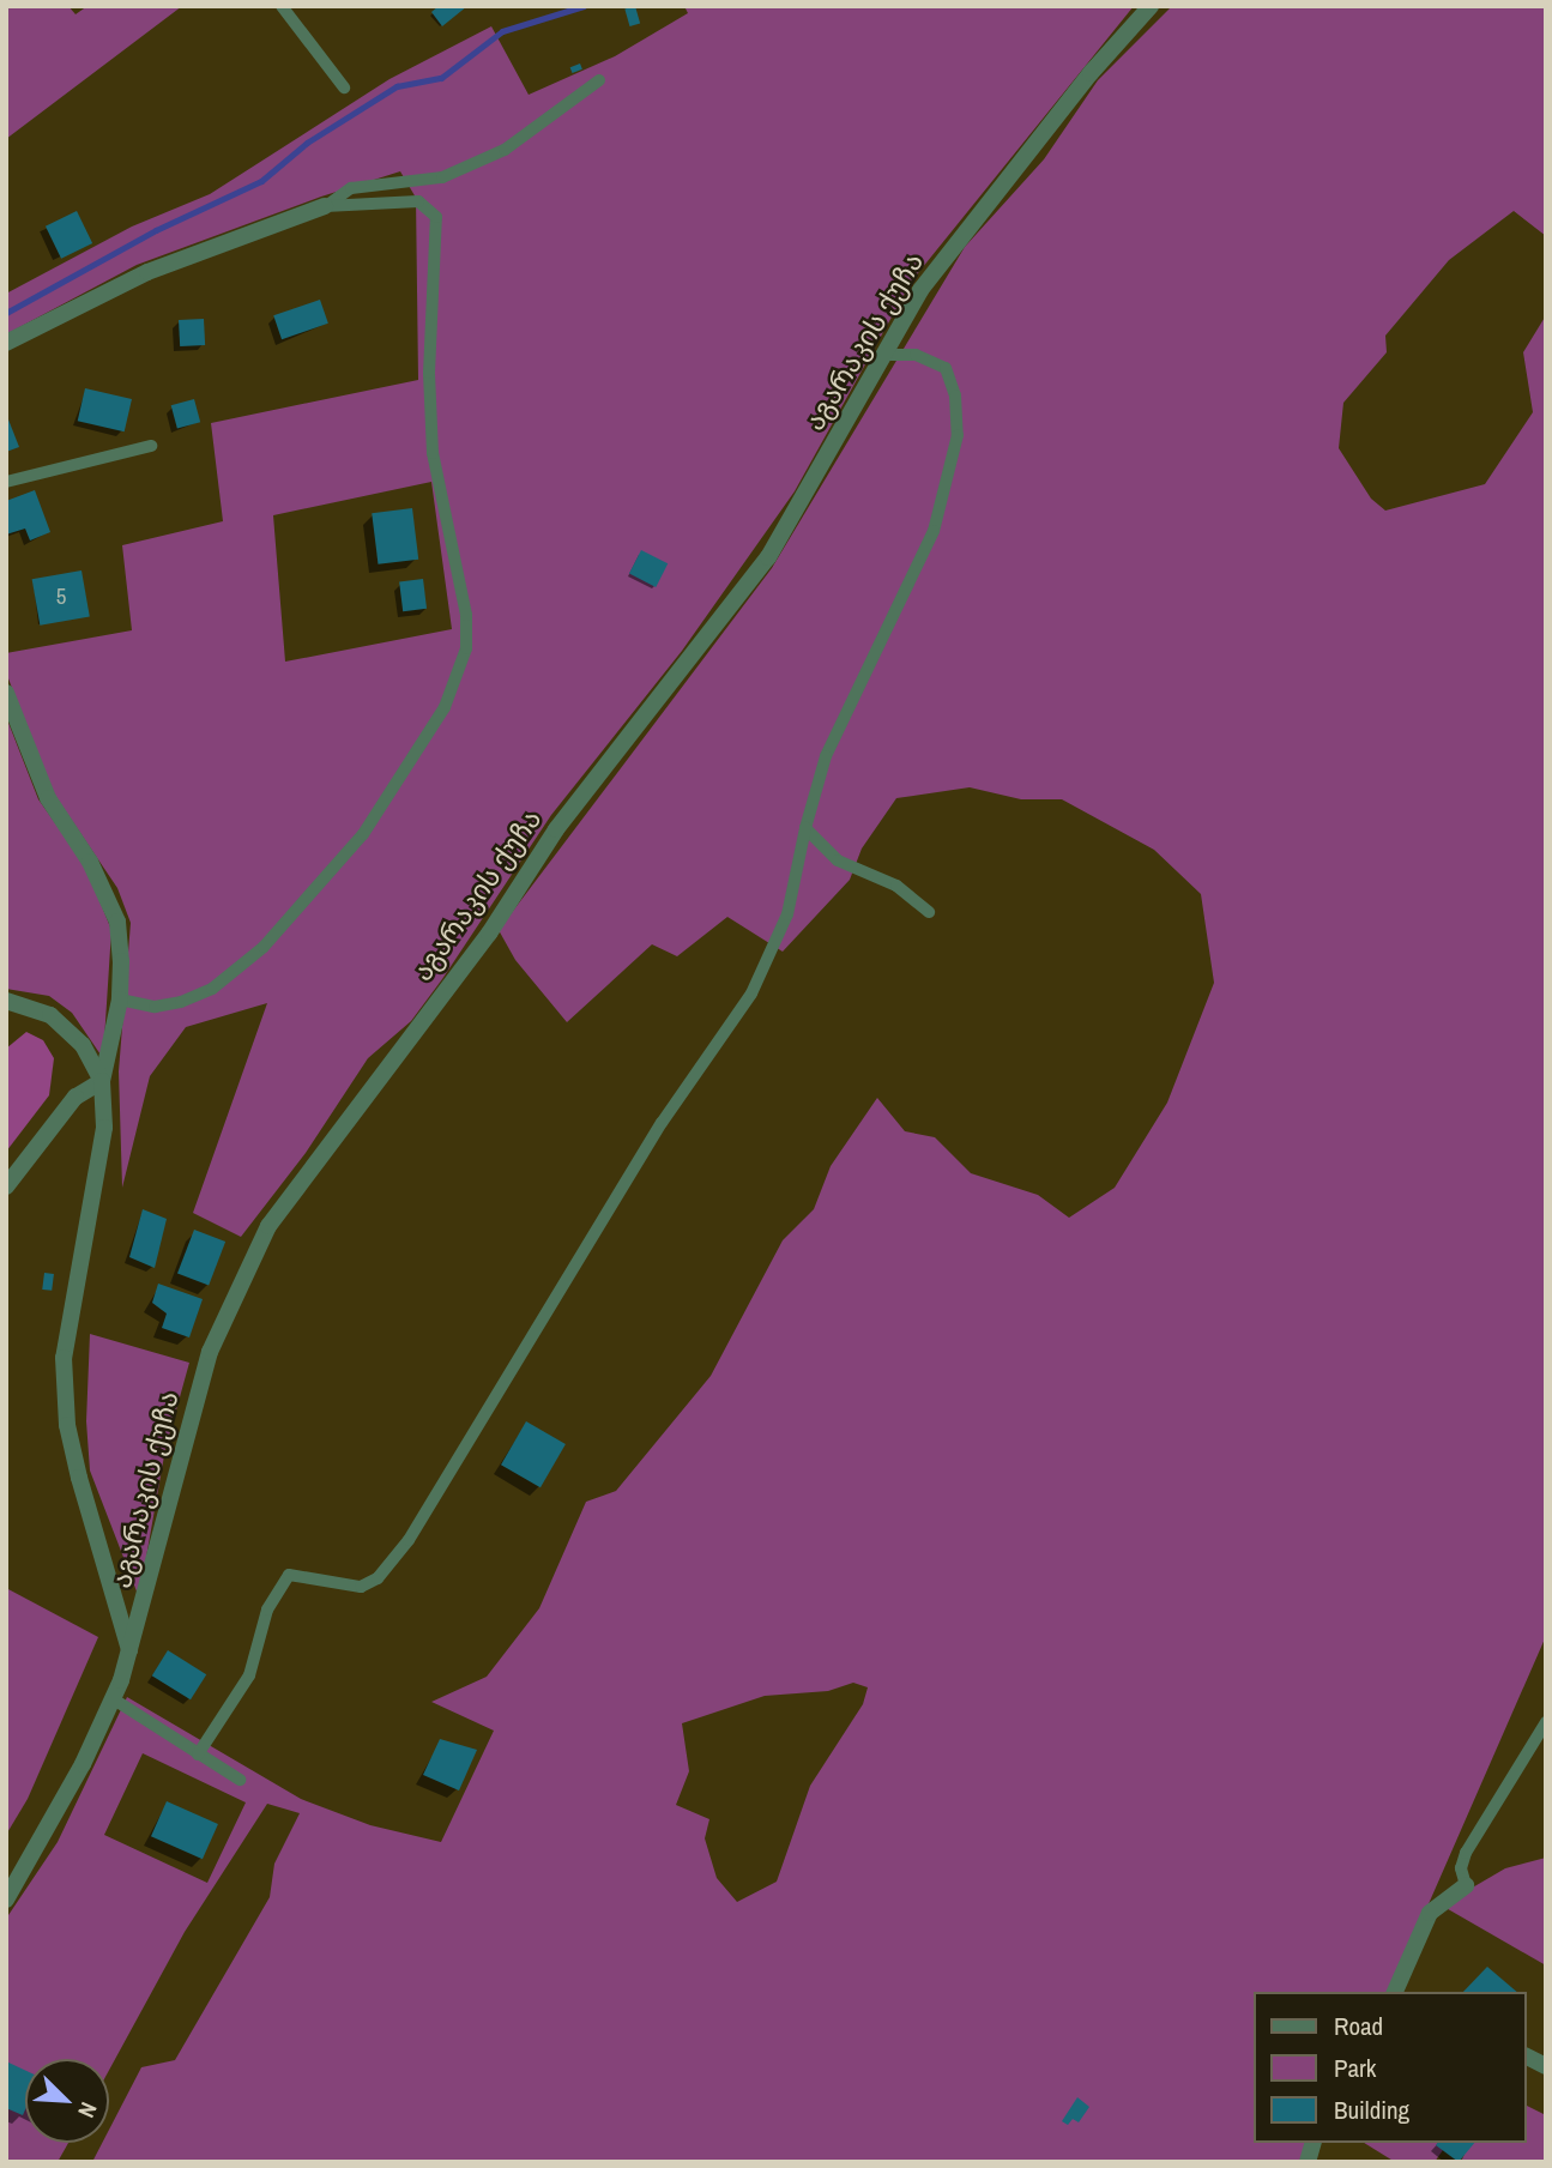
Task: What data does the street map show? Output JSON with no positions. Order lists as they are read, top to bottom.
{
  "streets": {
    "street": ["აგარაკის ქუჩა"]
  },
  "house_numbers": ["5"],
  "legend": ["Road", "Park", "Building"],
  "north": "bottom right"
}
